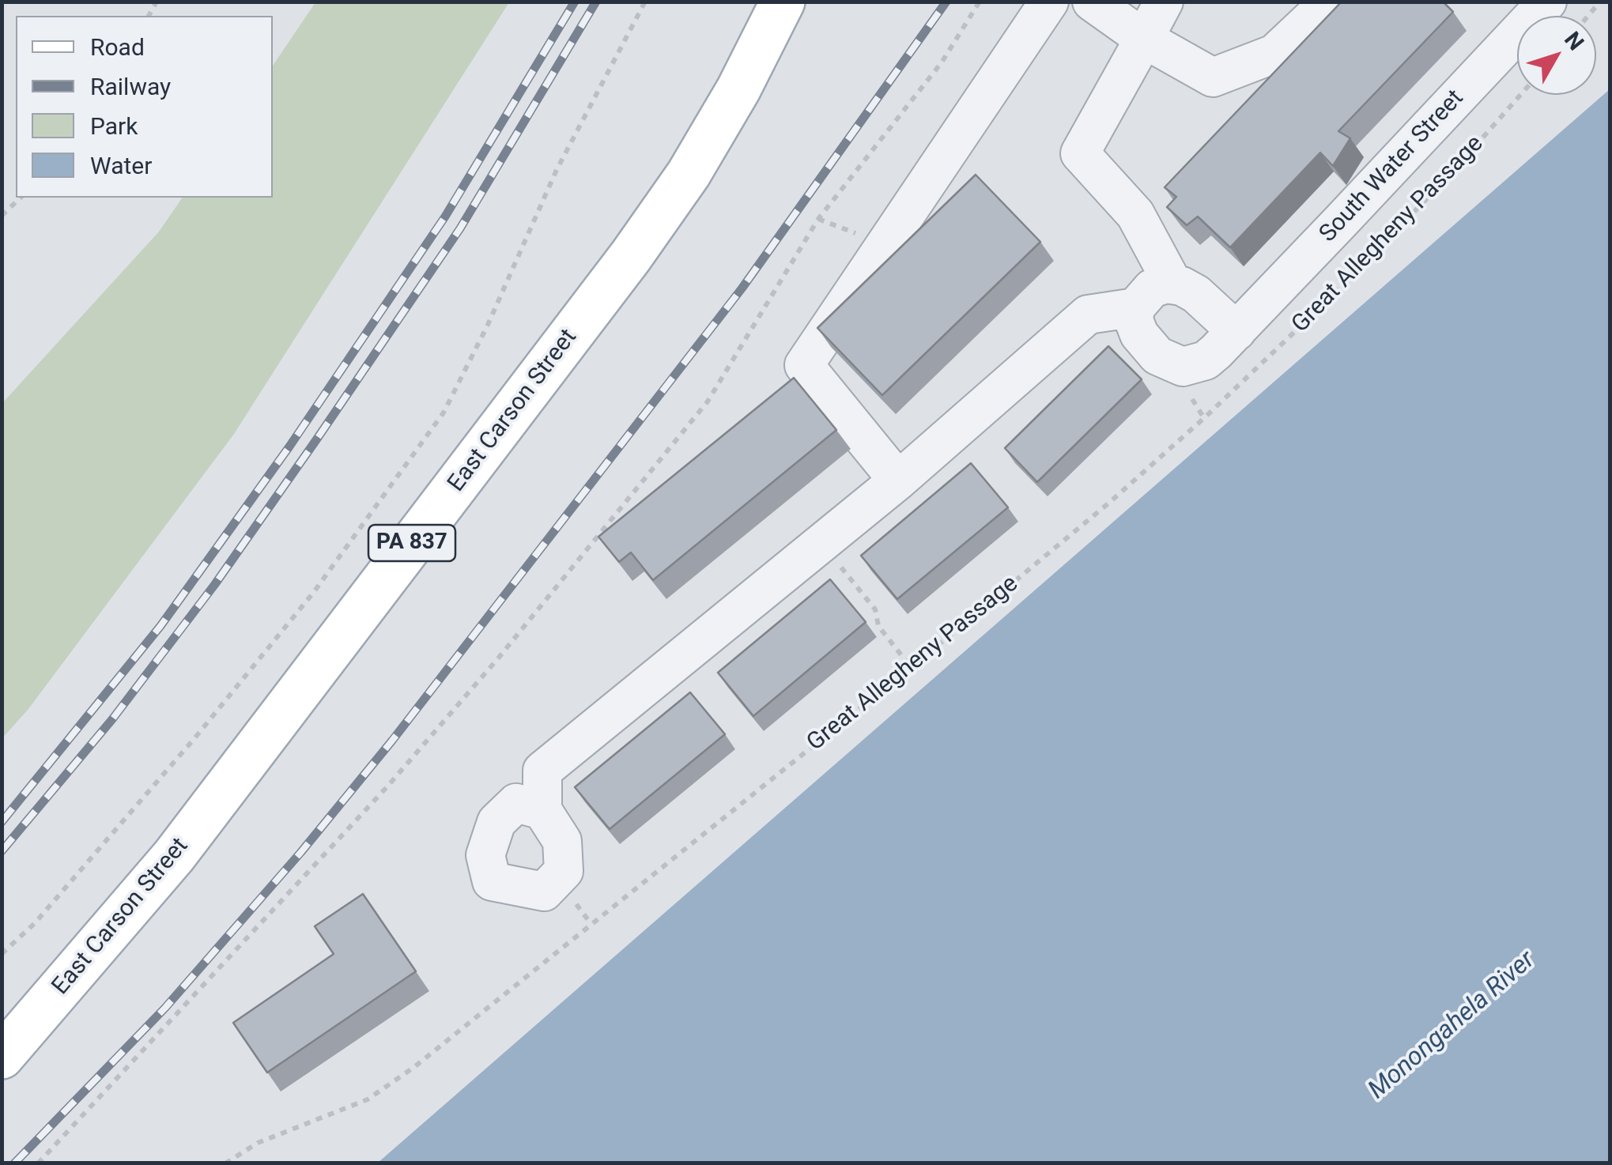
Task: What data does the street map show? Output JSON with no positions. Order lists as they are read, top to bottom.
{
  "streets": {
    "main road": ["East Carson Street", "PA 837"],
    "street": ["South Water Street"],
    "path": ["Great Allegheny Passage"]
  },
  "water": ["Monongahela River"],
  "legend": [
    "Road",
    "Railway",
    "Park",
    "Water"
  ],
  "north": "top right"
}
